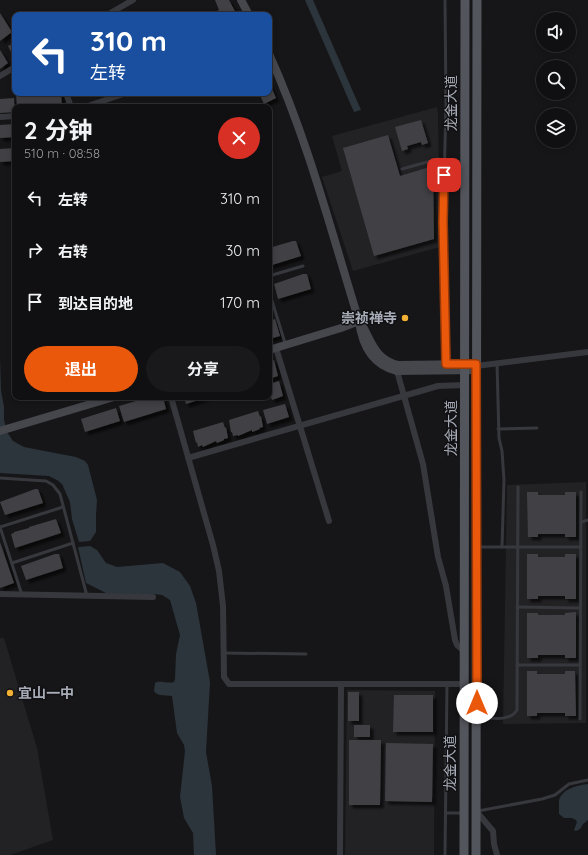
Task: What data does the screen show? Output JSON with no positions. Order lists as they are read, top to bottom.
{
  "streets": {
    "main road": ["龙金大道"]
  },
  "places": ["崇祯禅寺", "宜山一中"],
  "page": {
    "turn": ["310 m", "左转"],
    "heading": ["2 分钟", "510 m · 08:58"],
    "list": [
      {
        "name": "左转",
        "value": "310 m"
      },
      {
        "name": "右转",
        "value": "30 m"
      },
      {
        "name": "到达目的地",
        "value": "170 m"
      }
    ],
    "buttons": ["退出", "分享"]
  }
}
